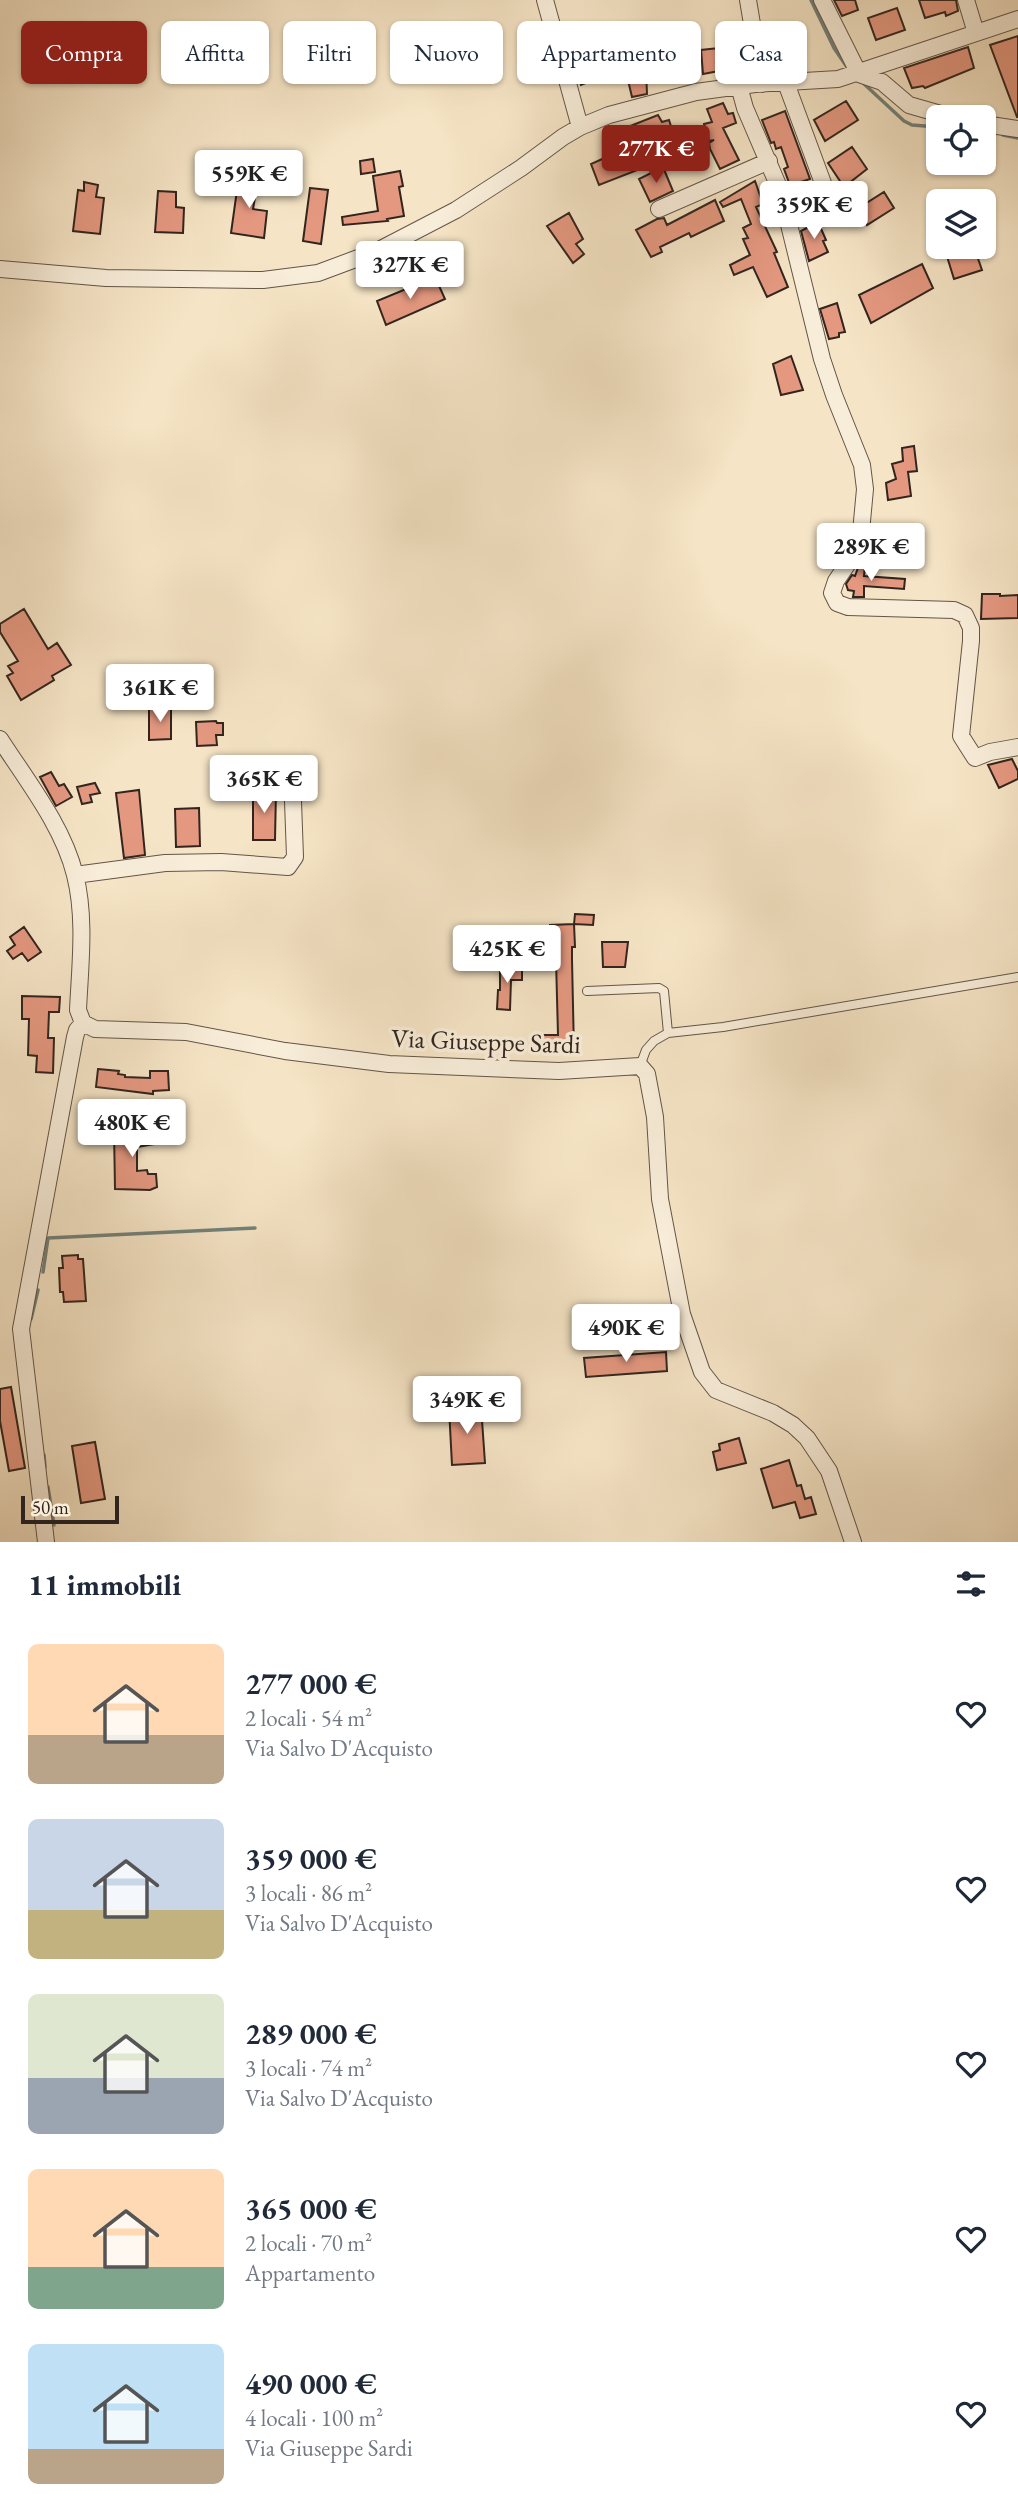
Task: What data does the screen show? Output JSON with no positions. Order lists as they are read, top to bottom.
{
  "streets": {
    "street": ["Via Giuseppe Sardi"]
  },
  "scale_bar": "50 m",
  "page": {
    "chip": [
      "Compra",
      "Affitta",
      "Filtri",
      "Nuovo",
      "Appartamento",
      "Casa"
    ],
    "price": [
      "277K €",
      "559K €",
      "359K €",
      "327K €",
      "289K €",
      "361K €",
      "365K €",
      "425K €",
      "480K €",
      "490K €",
      "349K €"
    ],
    "scale": "50 m",
    "heading": "11 immobili",
    "list": [
      {
        "name": "277 000 €",
        "note": "2 locali · 54 m² · Via Salvo D'Acquisto"
      },
      {
        "name": "359 000 €",
        "note": "3 locali · 86 m² · Via Salvo D'Acquisto"
      },
      {
        "name": "289 000 €",
        "note": "3 locali · 74 m² · Via Salvo D'Acquisto"
      },
      {
        "name": "365 000 €",
        "note": "2 locali · 70 m² · Appartamento"
      },
      {
        "name": "490 000 €",
        "note": "4 locali · 100 m² · Via Giuseppe Sardi"
      }
    ]
  }
}
